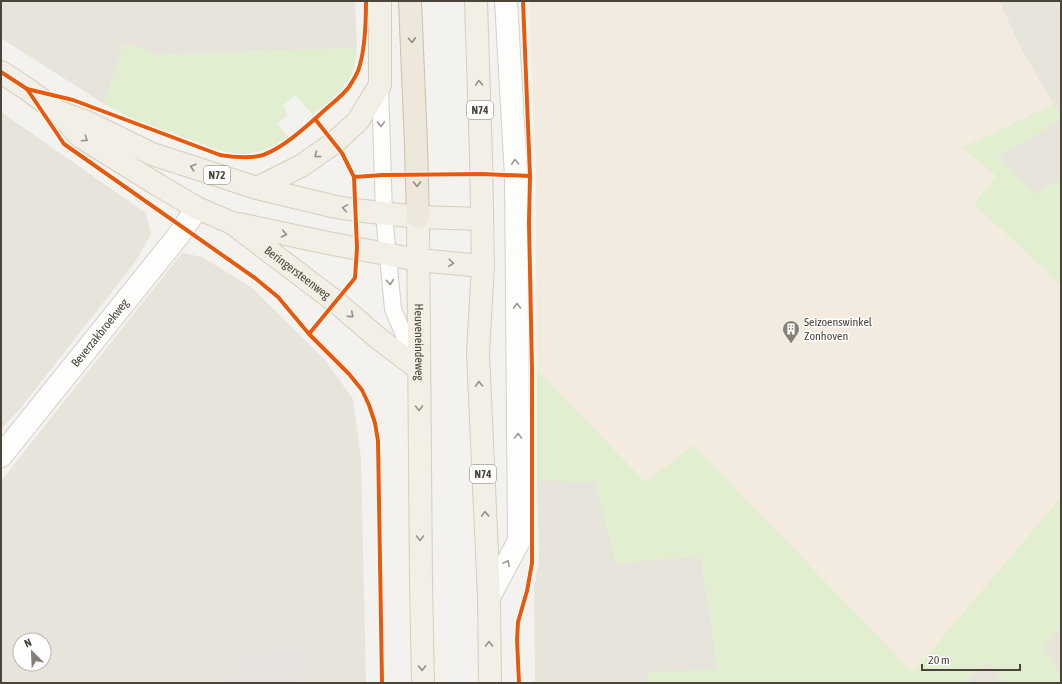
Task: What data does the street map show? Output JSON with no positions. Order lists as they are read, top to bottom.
{
  "streets": {
    "highway": ["Heuveneindeweg"],
    "main road": ["N74", "N72", "Beringersteenweg"],
    "street": ["Beverzakbroekweg"]
  },
  "crossings": [
    ["N74", "Beringersteenweg"],
    ["Beringersteenweg", "Beverzakbroekweg"],
    ["Beringersteenweg", "Heuveneindeweg"]
  ],
  "one_way": ["Heuveneindeweg"],
  "places": {
    "building": ["Seizoenswinkel Zonhoven"]
  },
  "scale_bar": "20 m",
  "north": "top left"
}
